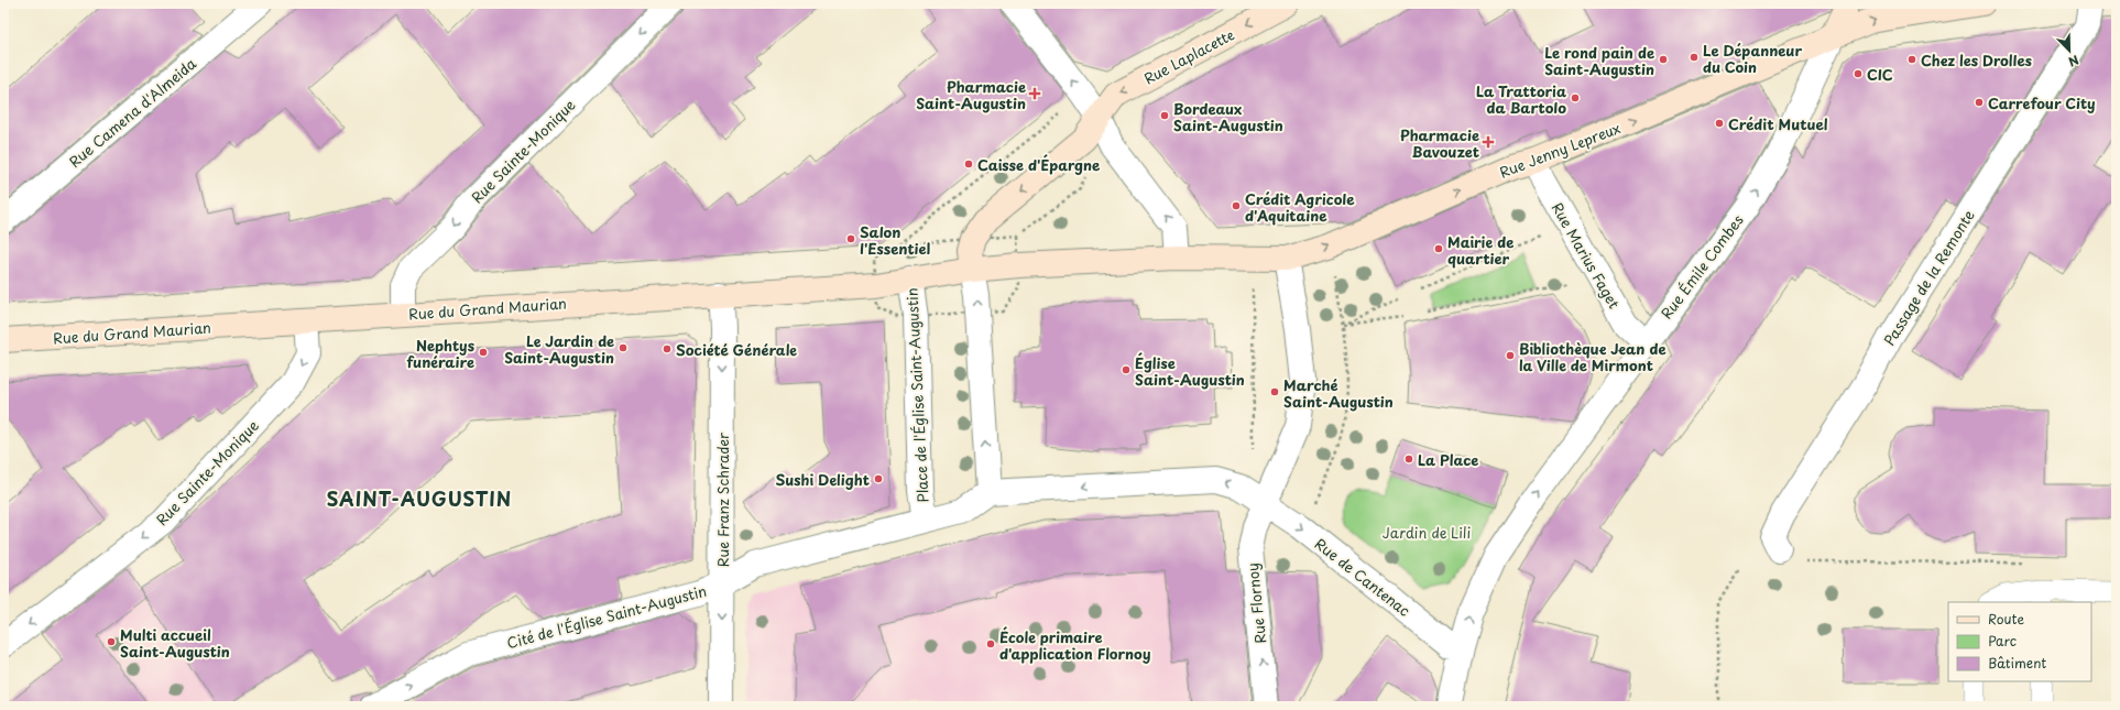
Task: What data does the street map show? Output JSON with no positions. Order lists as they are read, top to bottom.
{
  "streets": {
    "street": [
      "Rue Laplacette",
      "Rue Camena d'Almeida",
      "Rue Jenny Lepreux",
      "Rue Sainte-Monique",
      "Rue Marius Faget",
      "Rue Émile Combes",
      "Passage de la Remonte",
      "Rue du Grand Maurian",
      "Place de l'Église Saint-Augustin",
      "Rue Franz Schrader",
      "Rue de Cantenac",
      "Rue Flornoy",
      "Cité de l'Église Saint-Augustin"
    ]
  },
  "crossings": [
    ["Rue Jenny Lepreux", "Rue Marius Faget"],
    ["Rue Jenny Lepreux", "Rue Émile Combes"],
    ["Rue Sainte-Monique", "Rue du Grand Maurian"],
    ["Rue Marius Faget", "Rue Émile Combes"],
    ["Rue Émile Combes", "Rue de Cantenac"],
    ["Rue du Grand Maurian", "Place de l'Église Saint-Augustin"],
    ["Rue du Grand Maurian", "Rue Franz Schrader"],
    ["Place de l'Église Saint-Augustin", "Cité de l'Église Saint-Augustin"],
    ["Rue Franz Schrader", "Cité de l'Église Saint-Augustin"],
    ["Rue de Cantenac", "Rue Flornoy"]
  ],
  "one_way": [
    "Rue Laplacette",
    "Rue Jenny Lepreux",
    "Rue Sainte-Monique",
    "Rue Émile Combes",
    "Rue Franz Schrader",
    "Rue de Cantenac",
    "Rue Flornoy",
    "Cité de l'Église Saint-Augustin"
  ],
  "districts": ["SAINT-AUGUSTIN"],
  "parks": ["Jardin de Lili"],
  "places": {
    "other": [
      "Le Dépanneur du Coin",
      "Le rond pain de Saint-Augustin",
      "Chez les Drolles",
      "CIC",
      "La Trattoria da Bartolo",
      "Carrefour City",
      "Bordeaux Saint-Augustin",
      "Crédit Mutuel",
      "Caisse d'Épargne",
      "Crédit Agricole d'Aquitaine",
      "Salon l'Essentiel",
      "Mairie de quartier",
      "Le Jardin de Saint-Augustin",
      "Société Générale",
      "Nephtys funéraire",
      "Bibliothèque Jean de la Ville de Mirmont",
      "Église Saint-Augustin",
      "Marché Saint-Augustin",
      "La Place",
      "Sushi Delight",
      "Multi accueil Saint-Augustin",
      "École primaire d'application Flornoy"
    ],
    "health": ["Pharmacie Saint-Augustin", "Pharmacie Bavouzet"]
  },
  "legend": ["Route", "Parc", "Bâtiment"],
  "north": "bottom right"
}
